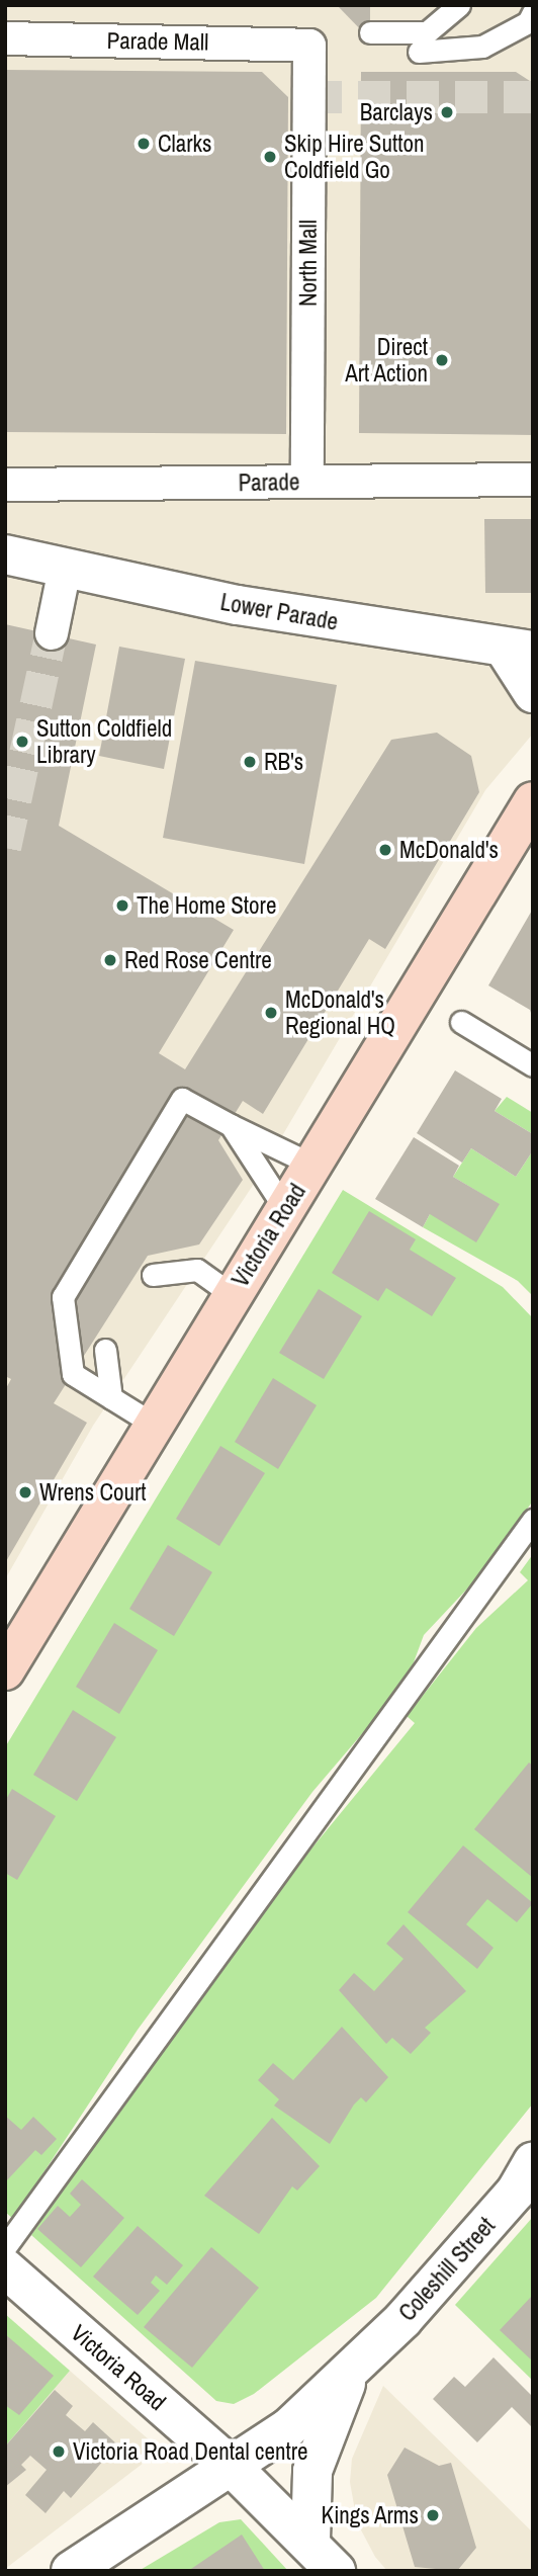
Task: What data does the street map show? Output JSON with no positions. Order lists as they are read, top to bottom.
{
  "streets": {
    "main road": ["Victoria Road"],
    "street": [
      "Parade Mall",
      "North Mall",
      "Parade",
      "Lower Parade",
      "Coleshill Street"
    ]
  },
  "crossings": [
    ["Parade Mall", "North Mall"],
    ["North Mall", "Parade"],
    ["Victoria Road", "Coleshill Street"]
  ],
  "places": [
    "Barclays",
    "Clarks",
    "Skip Hire Sutton Coldfield Go",
    "Direct Art Action",
    "Sutton Coldfield Library",
    "RB's",
    "McDonald's",
    "The Home Store",
    "Red Rose Centre",
    "McDonald's Regional HQ",
    "Wrens Court",
    "Victoria Road Dental centre",
    "Kings Arms"
  ]
}
